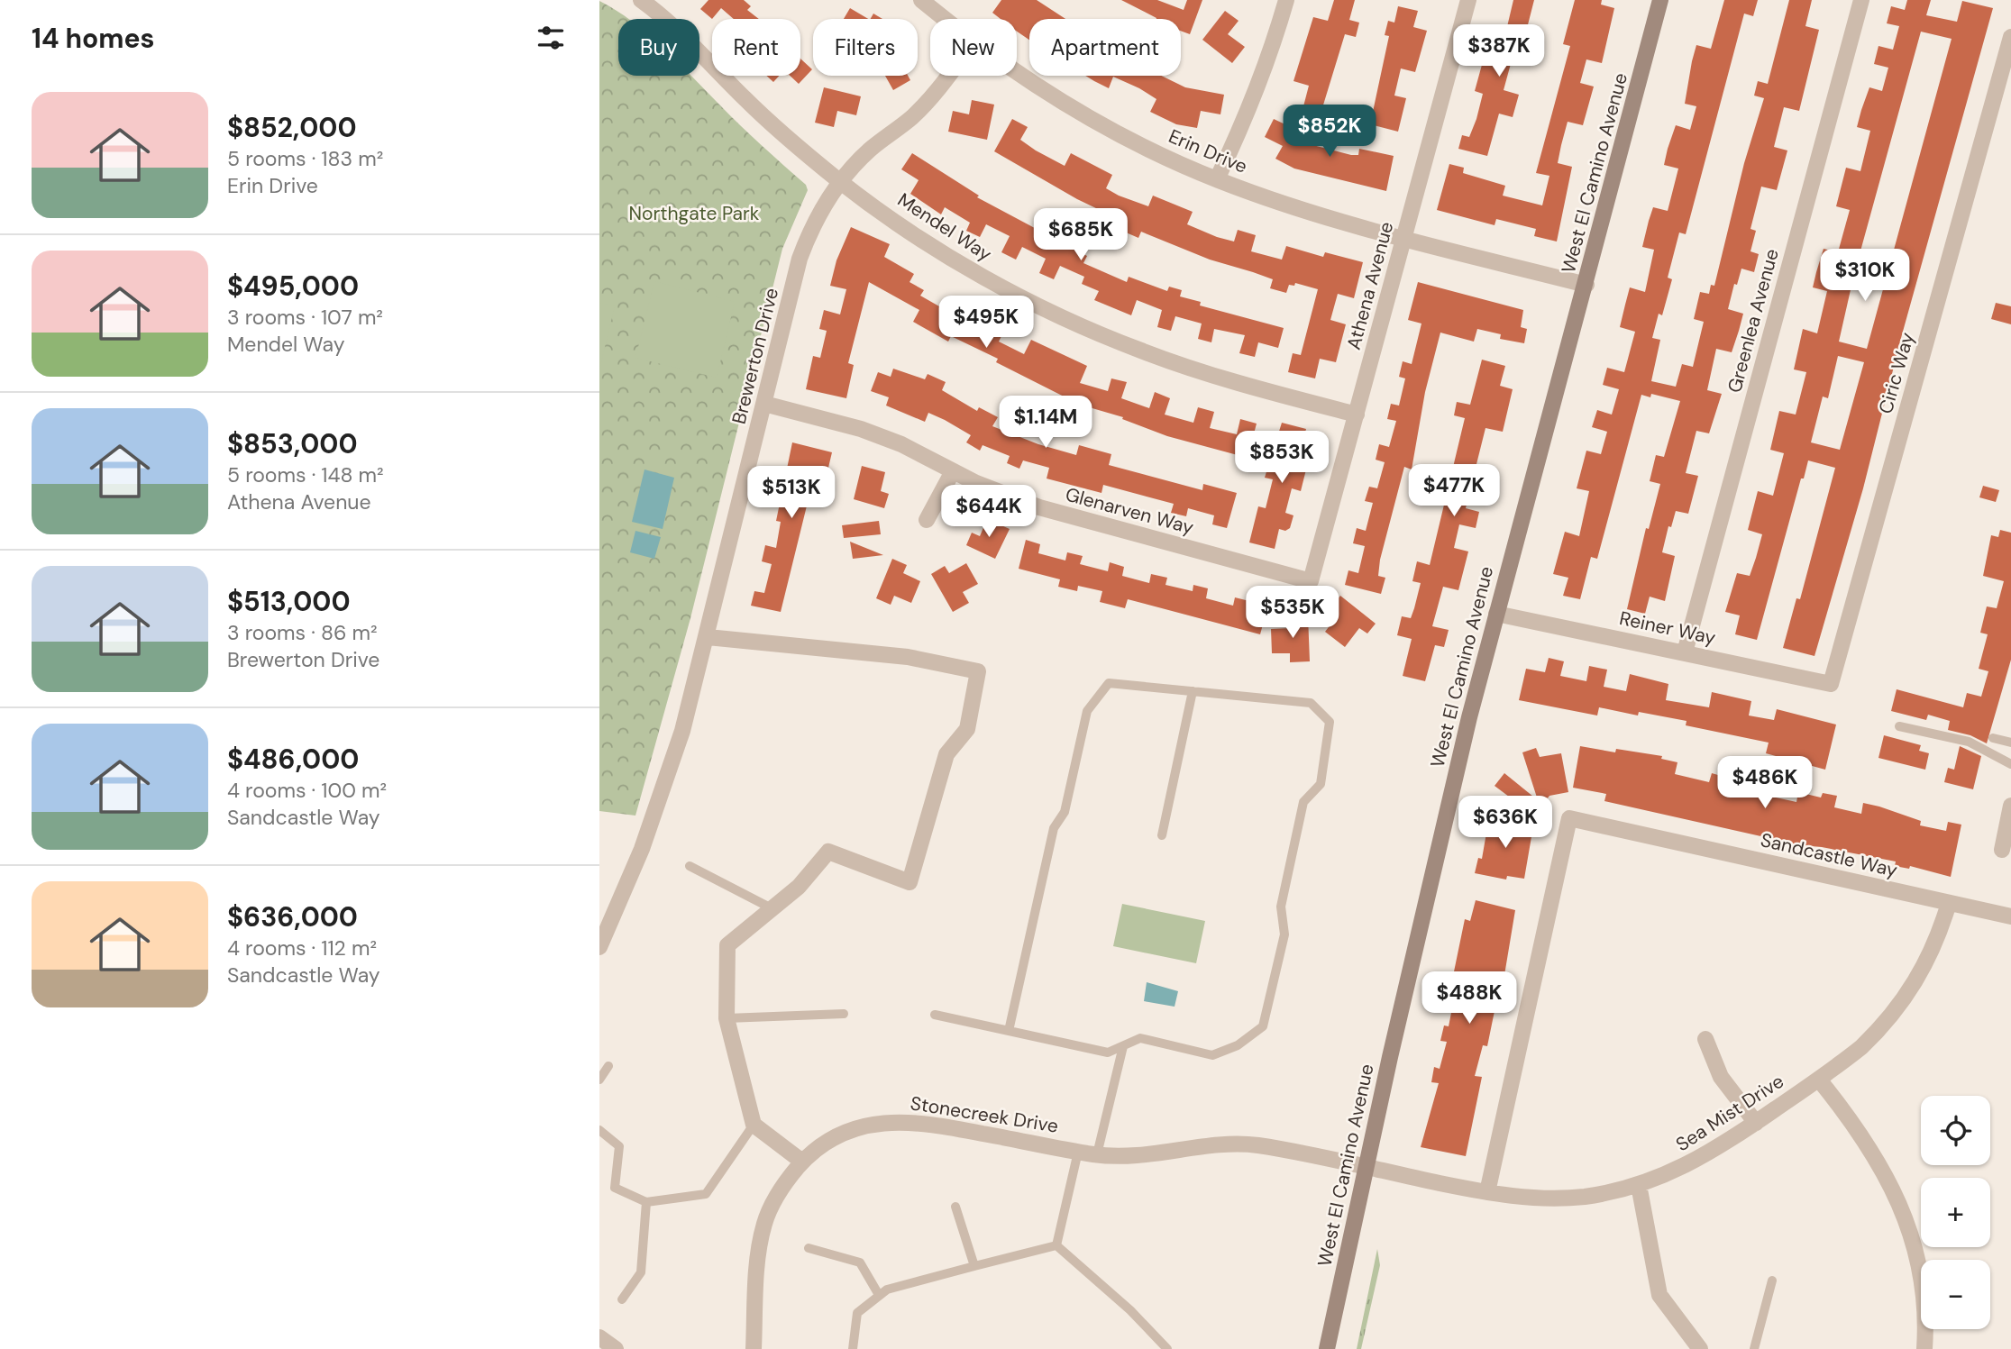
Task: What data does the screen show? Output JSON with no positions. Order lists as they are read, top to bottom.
{
  "streets": {
    "main road": ["West El Camino Avenue"],
    "street": [
      "Erin Drive",
      "Mendel Way",
      "Athena Avenue",
      "Greenlea Avenue",
      "Brewerton Drive",
      "Ciric Way",
      "Glenarven Way",
      "Reiner Way",
      "Sandcastle Way",
      "Sea Mist Drive",
      "Stonecreek Drive"
    ]
  },
  "crossings": [
    ["Erin Drive", "West El Camino Avenue"],
    ["Erin Drive", "Athena Avenue"],
    ["West El Camino Avenue", "Reiner Way"],
    ["West El Camino Avenue", "Sea Mist Drive"],
    ["West El Camino Avenue", "Stonecreek Drive"],
    ["Mendel Way", "Athena Avenue"],
    ["Mendel Way", "Brewerton Drive"],
    ["Athena Avenue", "Glenarven Way"],
    ["Greenlea Avenue", "Reiner Way"],
    ["Brewerton Drive", "Glenarven Way"],
    ["Ciric Way", "Reiner Way"],
    ["Sandcastle Way", "Sea Mist Drive"],
    ["Sea Mist Drive", "Stonecreek Drive"]
  ],
  "parks": ["Northgate Park"],
  "page": {
    "heading": "14 homes",
    "chip": [
      "Buy",
      "Rent",
      "Filters",
      "New",
      "Apartment"
    ],
    "price": [
      "$387K",
      "$852K",
      "$685K",
      "$310K",
      "$495K",
      "$1.14M",
      "$853K",
      "$477K",
      "$513K",
      "$644K",
      "$535K",
      "$486K",
      "$636K",
      "$488K"
    ],
    "list": [
      {
        "name": "$852,000",
        "note": "5 rooms · 183 m² · Erin Drive"
      },
      {
        "name": "$495,000",
        "note": "3 rooms · 107 m² · Mendel Way"
      },
      {
        "name": "$853,000",
        "note": "5 rooms · 148 m² · Athena Avenue"
      },
      {
        "name": "$513,000",
        "note": "3 rooms · 86 m² · Brewerton Drive"
      },
      {
        "name": "$486,000",
        "note": "4 rooms · 100 m² · Sandcastle Way"
      },
      {
        "name": "$636,000",
        "note": "4 rooms · 112 m² · Sandcastle Way"
      }
    ],
    "map_buttons": ["+", "−"]
  }
}
